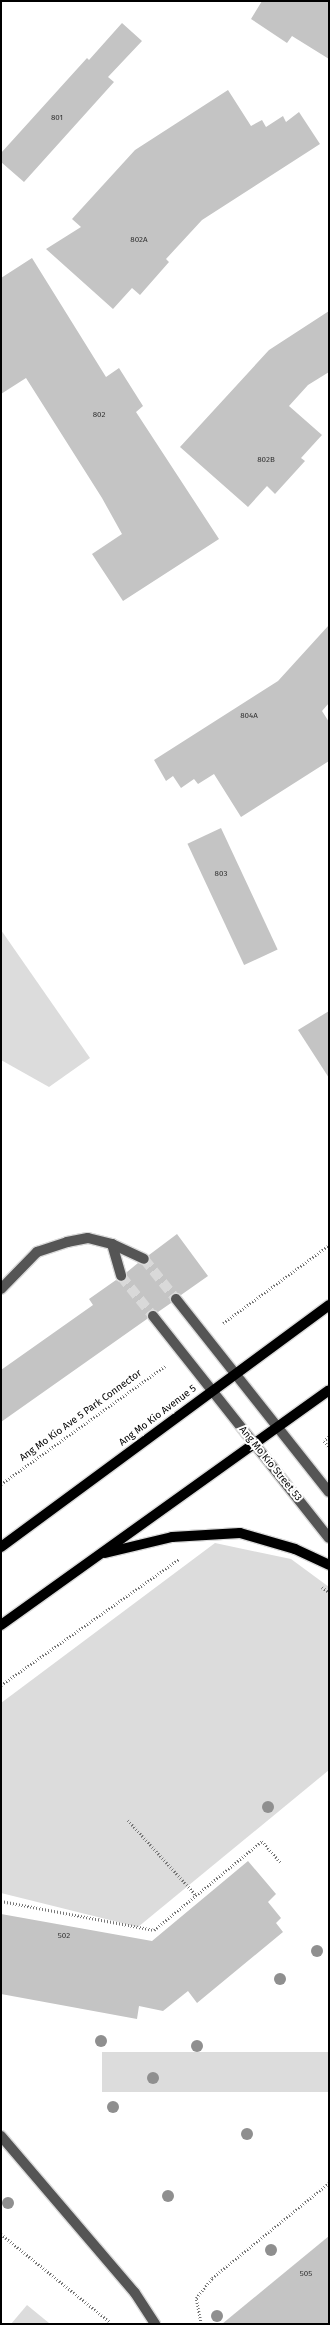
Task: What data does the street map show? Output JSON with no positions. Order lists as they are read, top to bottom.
{
  "streets": {
    "main road": ["Ang Mo Kio Avenue 5"],
    "street": ["Ang Mo Kio Street 53"],
    "path": ["Ang Mo Kio Ave 5 Park Connector"]
  },
  "crossings": [
    ["Ang Mo Kio Avenue 5", "Ang Mo Kio Street 53"]
  ],
  "house_numbers": [
    "801",
    "802A",
    "802",
    "802B",
    "804A",
    "803",
    "502",
    "505"
  ]
}
